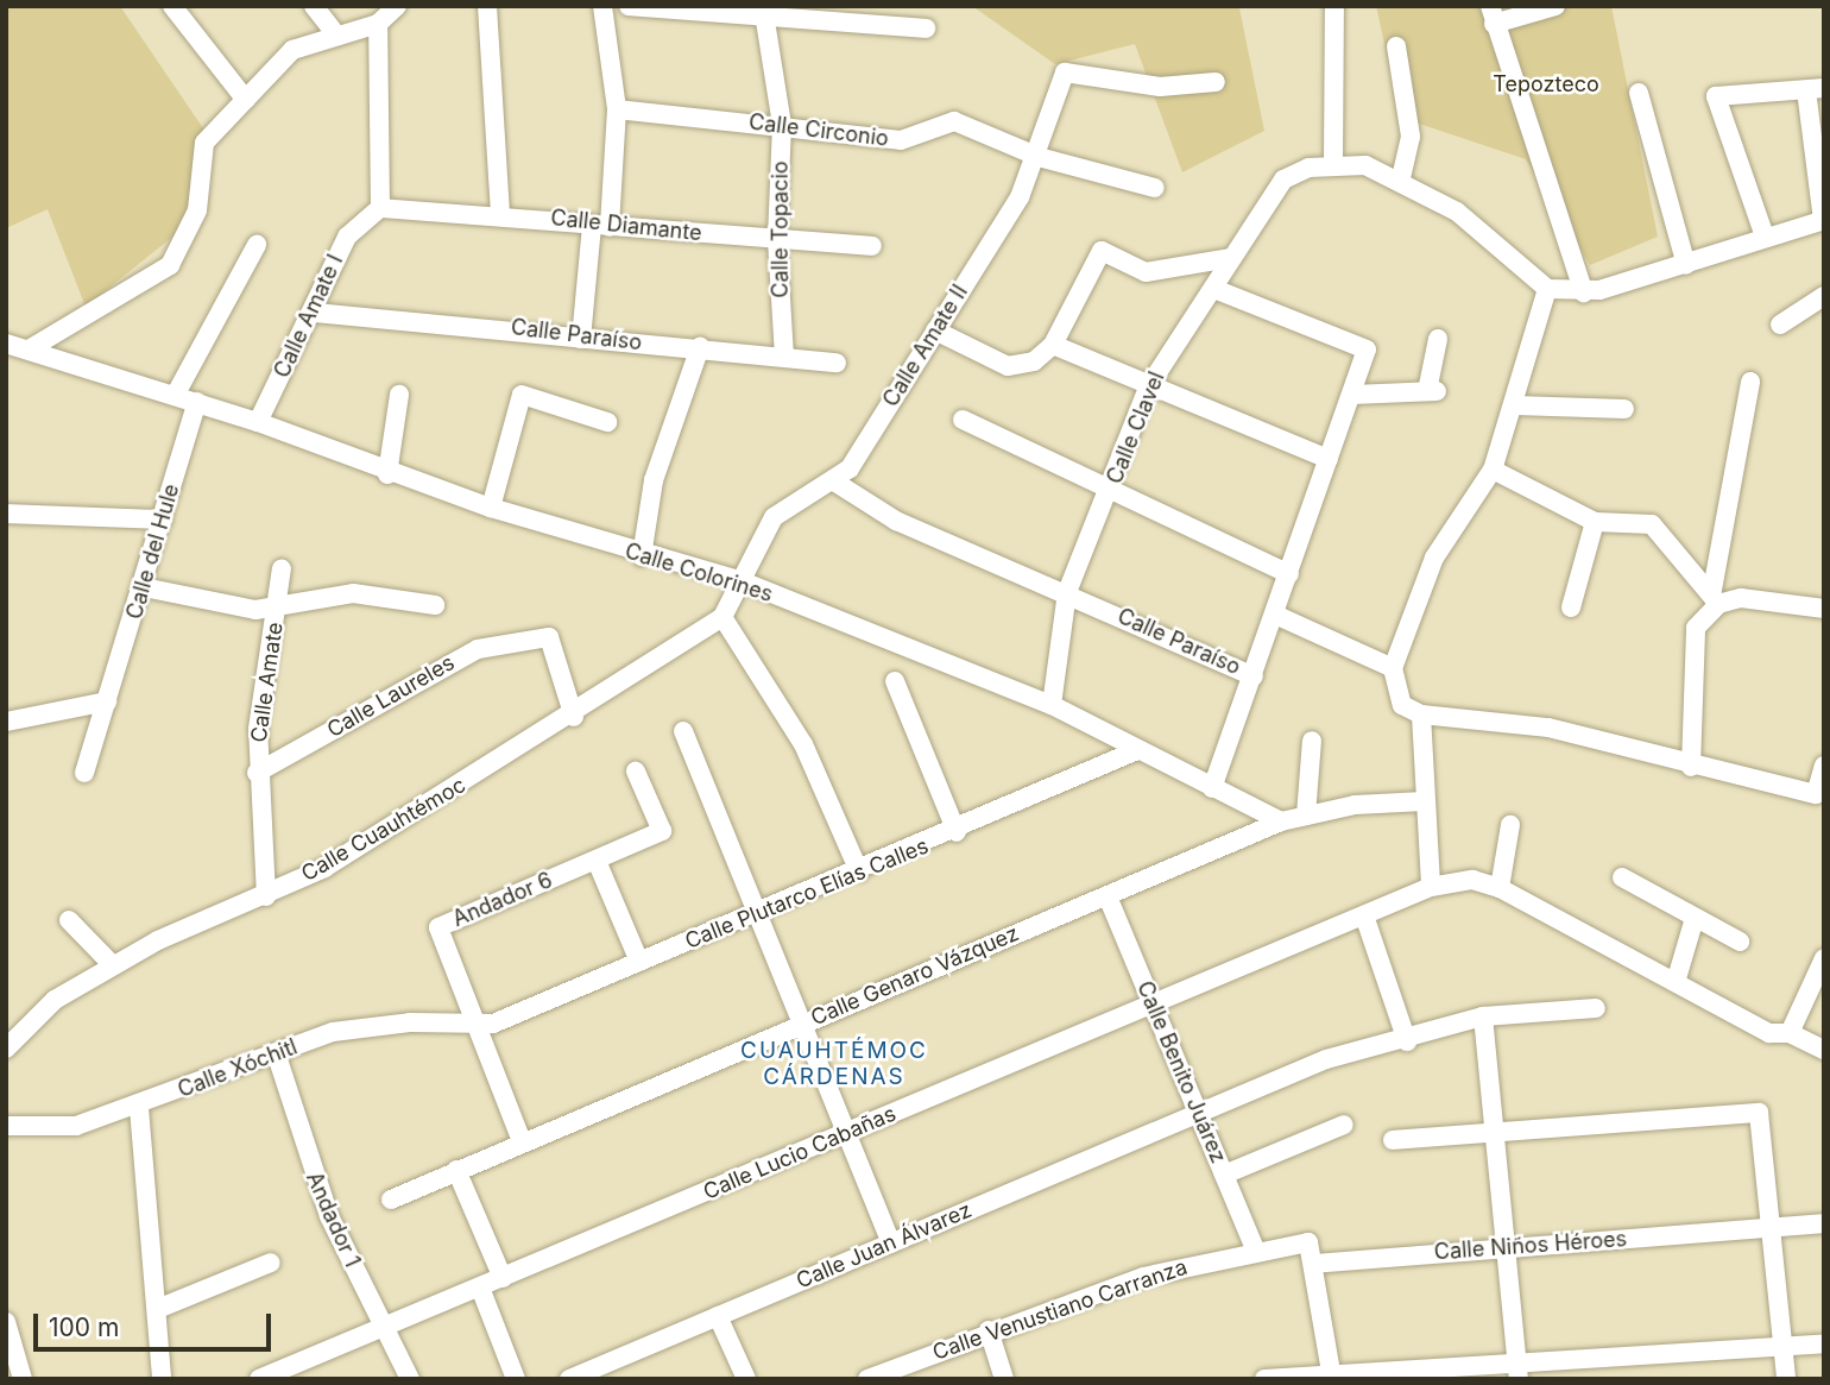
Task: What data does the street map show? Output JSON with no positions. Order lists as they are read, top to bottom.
{
  "streets": {
    "street": [
      "Calle Circonio",
      "Calle Diamante",
      "Calle Topacio",
      "Calle Amate I",
      "Calle Paraíso",
      "Calle Amate II",
      "Calle Clavel",
      "Calle del Hule",
      "Calle Colorines",
      "Calle Amate",
      "Calle Laureles",
      "Calle Cuauhtémoc",
      "Calle Plutarco Elías Calles",
      "Andador 6",
      "Calle Genaro Vázquez",
      "Calle Xóchitl",
      "Calle Benito Juárez",
      "Calle Lucio Cabañas",
      "Andador 1",
      "Calle Juan Álvarez",
      "Calle Niños Héroes",
      "Calle Venustiano Carranza"
    ]
  },
  "crossings": [
    ["Calle Circonio", "Calle Topacio"],
    ["Calle Circonio", "Calle Amate II"],
    ["Calle Diamante", "Calle Topacio"],
    ["Calle Diamante", "Calle Amate I"],
    ["Calle Topacio", "Calle Paraíso"],
    ["Calle Amate I", "Calle Paraíso"],
    ["Calle Amate I", "Calle Colorines"],
    ["Calle Paraíso", "Calle Amate II"],
    ["Calle Paraíso", "Calle Clavel"],
    ["Calle Clavel", "Calle Colorines"],
    ["Calle del Hule", "Calle Colorines"],
    ["Calle Colorines", "Calle Plutarco Elías Calles"],
    ["Calle Colorines", "Calle Genaro Vázquez"],
    ["Calle Amate", "Calle Laureles"],
    ["Calle Amate", "Calle Cuauhtémoc"],
    ["Calle Laureles", "Calle Cuauhtémoc"],
    ["Calle Plutarco Elías Calles", "Andador 6"],
    ["Calle Plutarco Elías Calles", "Calle Xóchitl"],
    ["Andador 6", "Calle Xóchitl"],
    ["Calle Genaro Vázquez", "Calle Benito Juárez"],
    ["Calle Xóchitl", "Andador 1"],
    ["Calle Benito Juárez", "Calle Lucio Cabañas"],
    ["Calle Benito Juárez", "Calle Juan Álvarez"],
    ["Calle Benito Juárez", "Calle Venustiano Carranza"],
    ["Calle Lucio Cabañas", "Andador 1"]
  ],
  "districts": ["CUAUHTÉMOC CÁRDENAS"],
  "parks": ["Tepozteco"],
  "scale_bar": "100 m"
}
